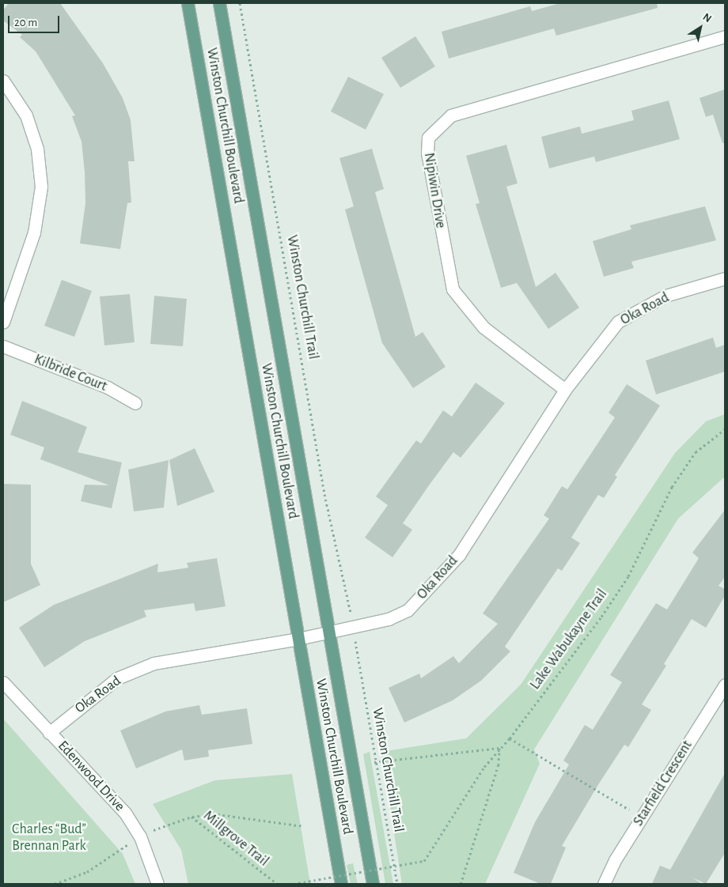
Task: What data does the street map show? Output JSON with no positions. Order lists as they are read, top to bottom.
{
  "streets": {
    "main road": ["Winston Churchill Boulevard"],
    "street": [
      "Nipiwin Drive",
      "Oka Road",
      "Kilbride Court",
      "Edenwood Drive",
      "Starfield Crescent"
    ],
    "path": ["Winston Churchill Trail", "Lake Wabukayne Trail", "Millgrove Trail"]
  },
  "crossings": [
    ["Winston Churchill Boulevard", "Oka Road"],
    ["Nipiwin Drive", "Oka Road"],
    ["Oka Road", "Edenwood Drive"],
    ["Edenwood Drive", "Millgrove Trail"]
  ],
  "parks": ["Charles “Bud” Brennan Park"],
  "scale_bar": "20 m",
  "north": "top right"
}
